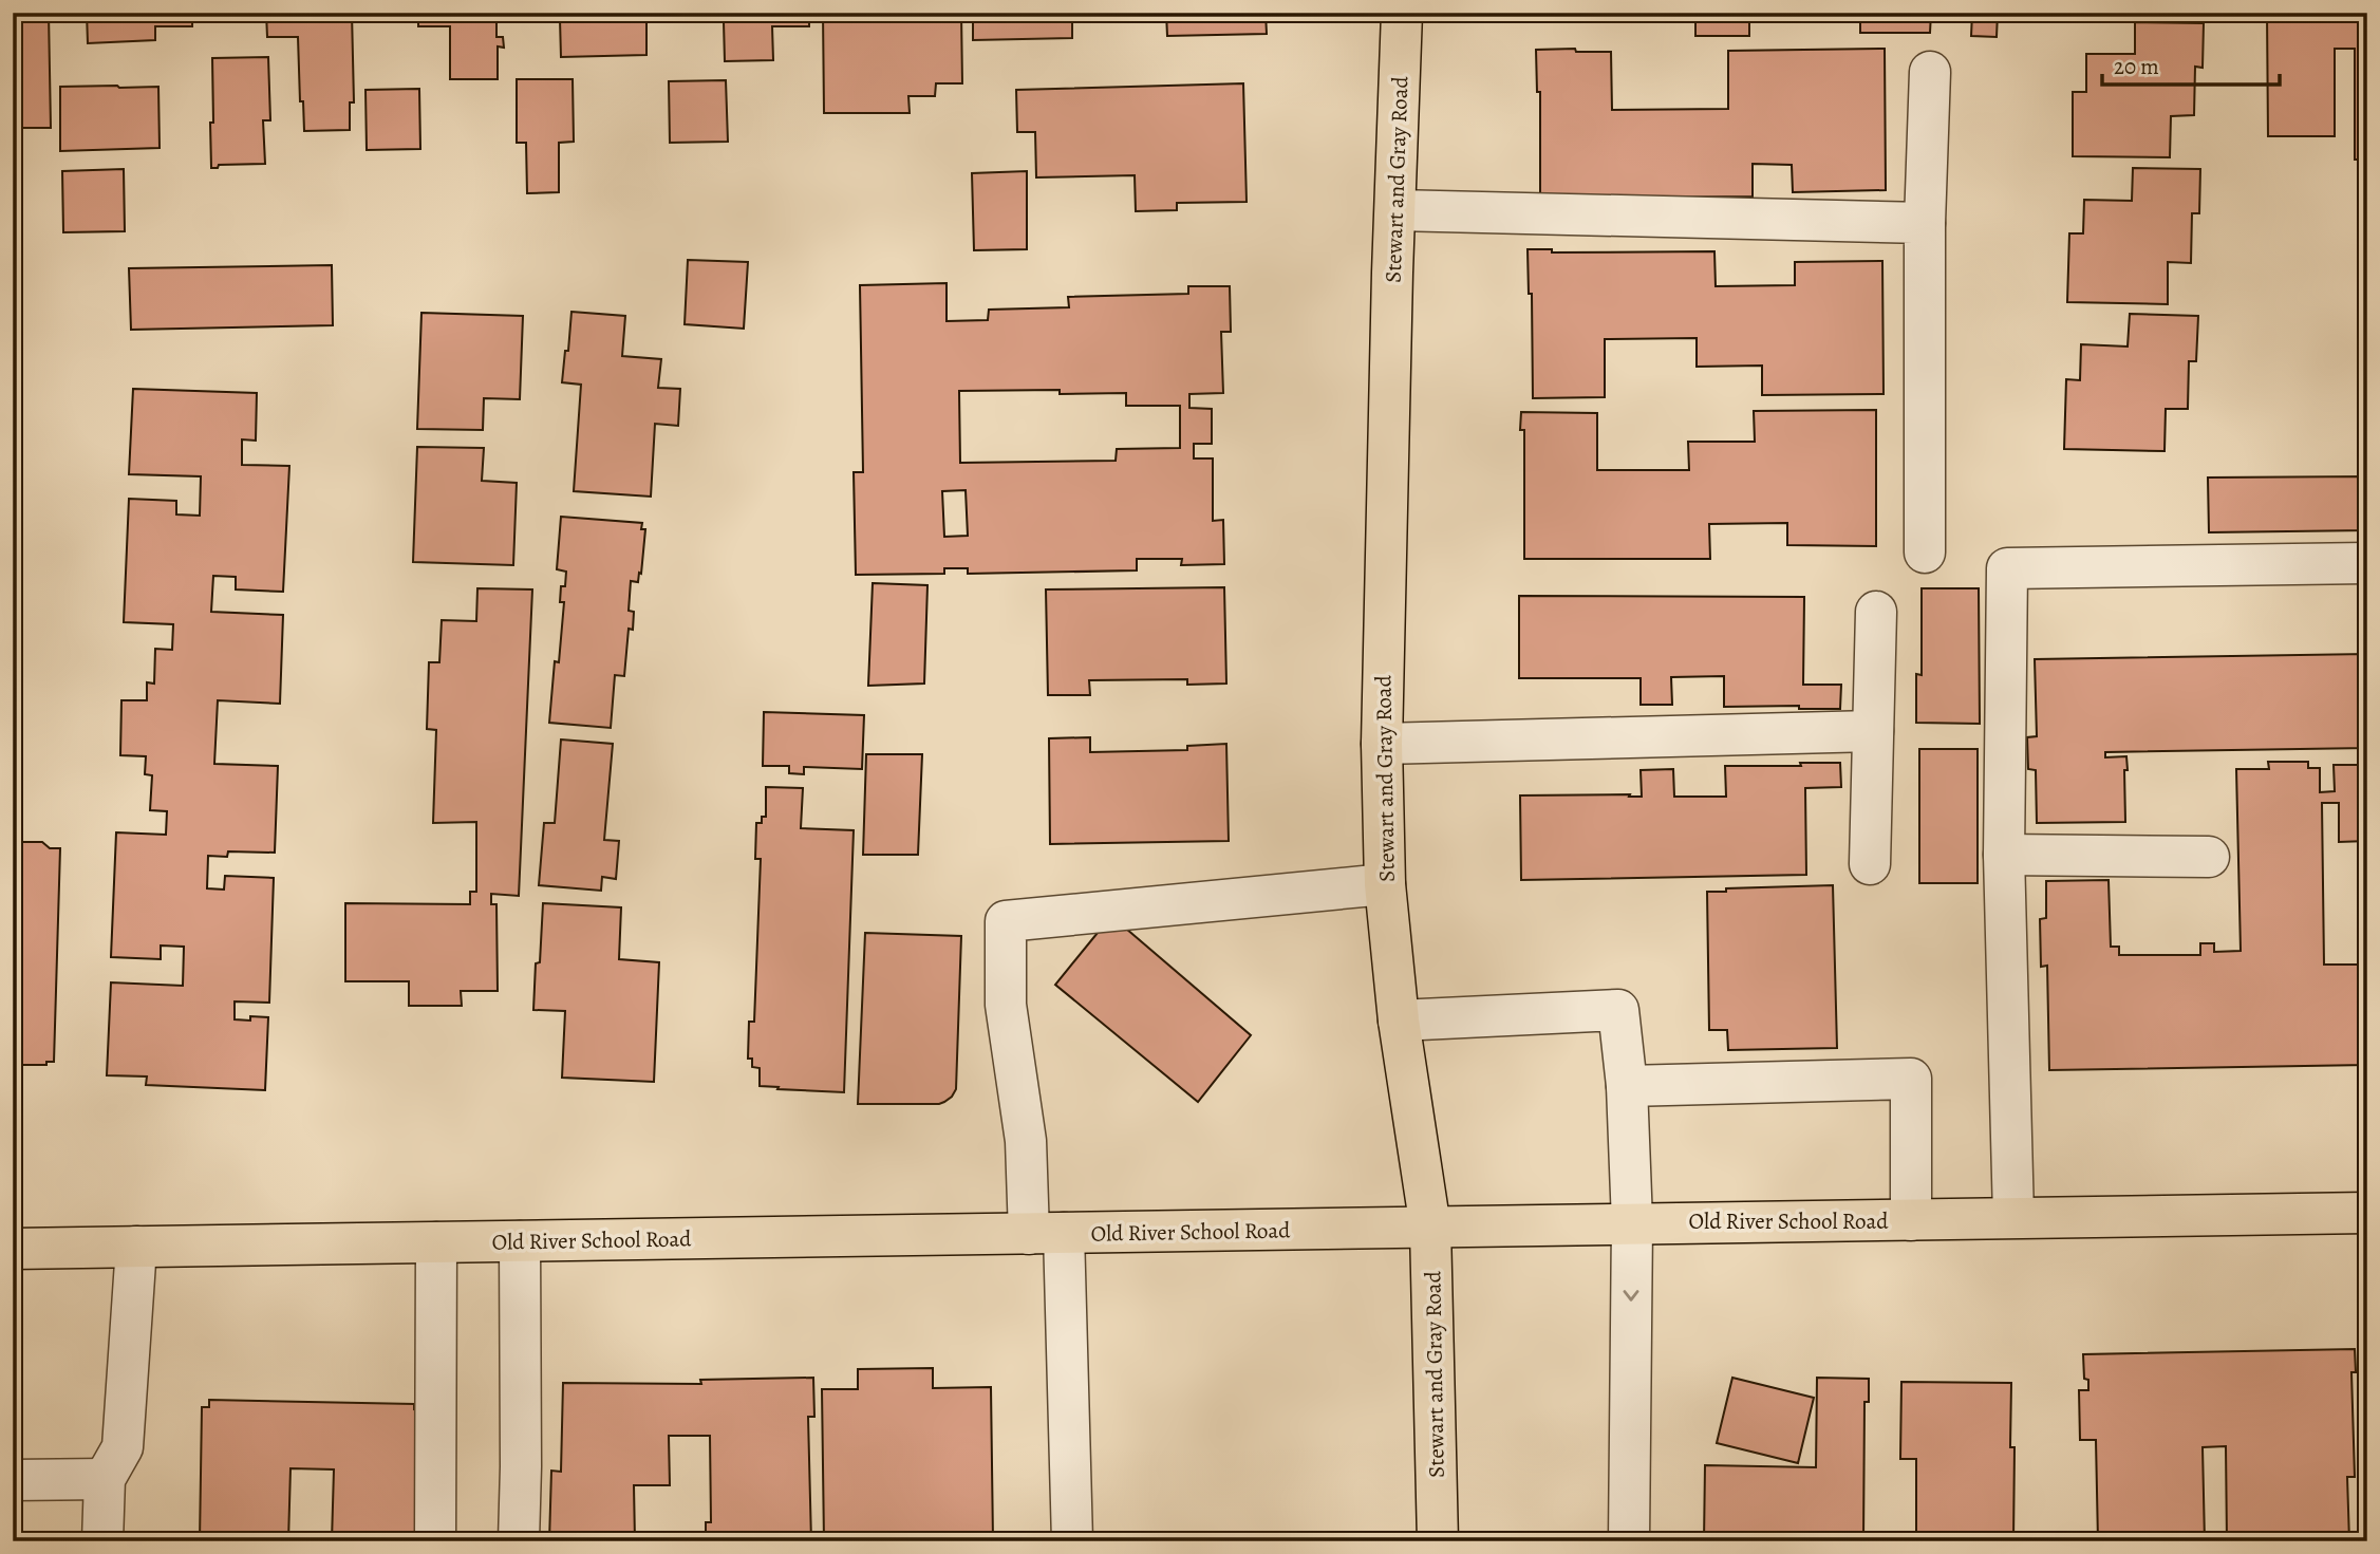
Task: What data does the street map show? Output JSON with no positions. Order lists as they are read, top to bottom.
{
  "streets": {
    "main road": ["Stewart and Gray Road", "Old River School Road"]
  },
  "crossings": [
    ["Stewart and Gray Road", "Old River School Road"]
  ],
  "scale_bar": "20 m"
}
